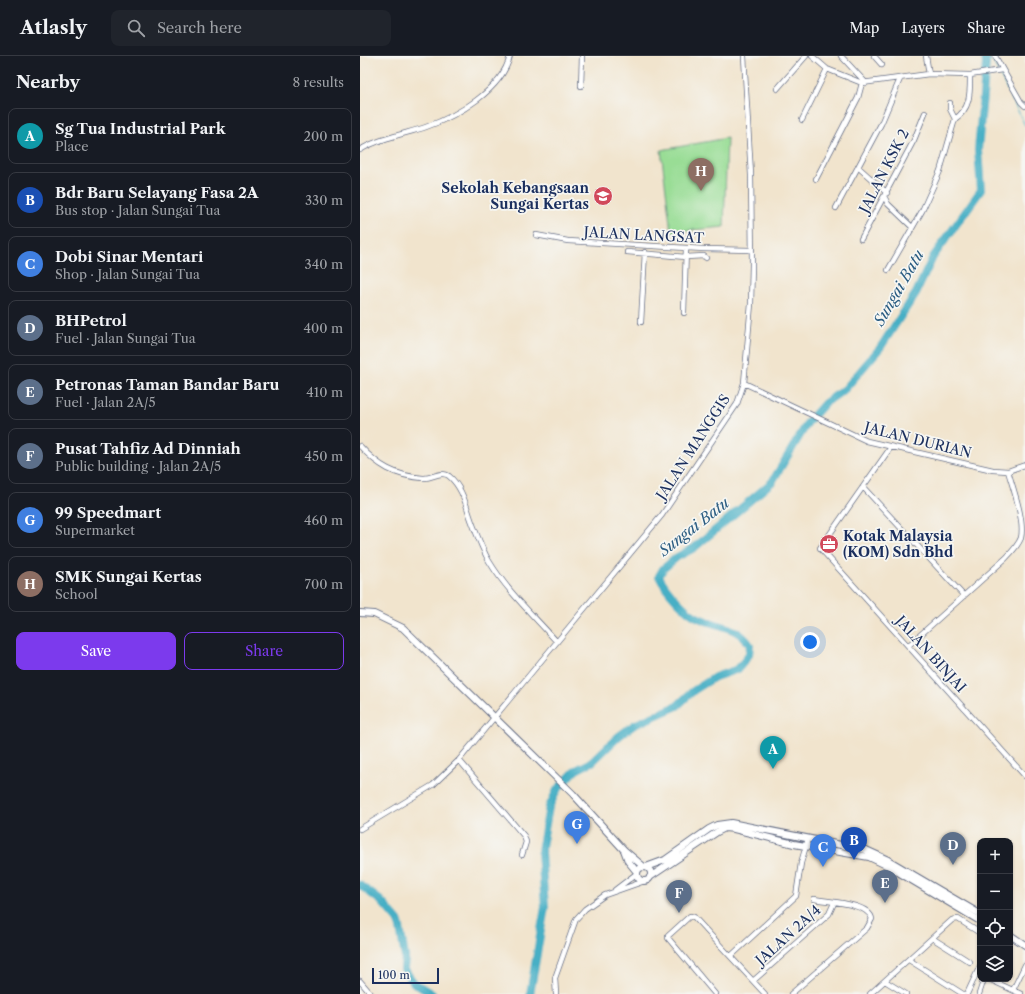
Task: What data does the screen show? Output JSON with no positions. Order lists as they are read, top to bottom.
{
  "streets": {
    "street": [
      "JALAN KSK 2",
      "JALAN LANGSAT",
      "JALAN DURIAN",
      "JALAN MANGGIS",
      "JALAN BINJAI",
      "JALAN 2A/4"
    ]
  },
  "crossings": [
    ["JALAN LANGSAT", "JALAN MANGGIS"],
    ["JALAN DURIAN", "JALAN MANGGIS"]
  ],
  "water": ["Sungai Batu"],
  "places": {
    "school or university": ["Sekolah Kebangsaan Sungai Kertas"],
    "office": ["Kotak Malaysia (KOM) Sdn Bhd"]
  },
  "scale_bar": "100 m",
  "page": {
    "header": "Atlasly",
    "search": "Search here",
    "nav": ["Map", "Layers", "Share"],
    "heading": ["Nearby", "8 results"],
    "list": [
      {
        "mark": "A",
        "name": "Sg Tua Industrial Park",
        "note": "Place",
        "value": "200 m"
      },
      {
        "mark": "B",
        "name": "Bdr Baru Selayang Fasa 2A",
        "note": "Bus stop · Jalan Sungai Tua",
        "value": "330 m"
      },
      {
        "mark": "C",
        "name": "Dobi Sinar Mentari",
        "note": "Shop · Jalan Sungai Tua",
        "value": "340 m"
      },
      {
        "mark": "D",
        "name": "BHPetrol",
        "note": "Fuel · Jalan Sungai Tua",
        "value": "400 m"
      },
      {
        "mark": "E",
        "name": "Petronas Taman Bandar Baru",
        "note": "Fuel · Jalan 2A/5",
        "value": "410 m"
      },
      {
        "mark": "F",
        "name": "Pusat Tahfiz Ad Dinniah",
        "note": "Public building · Jalan 2A/5",
        "value": "450 m"
      },
      {
        "mark": "G",
        "name": "99 Speedmart",
        "note": "Supermarket",
        "value": "460 m"
      },
      {
        "mark": "H",
        "name": "SMK Sungai Kertas",
        "note": "School",
        "value": "700 m"
      }
    ],
    "pins": [
      "H",
      "A",
      "G",
      "B",
      "D",
      "C",
      "E",
      "F"
    ],
    "buttons": ["Save", "Share"],
    "map_buttons": ["+", "−"],
    "scale": "100 m"
  }
}
